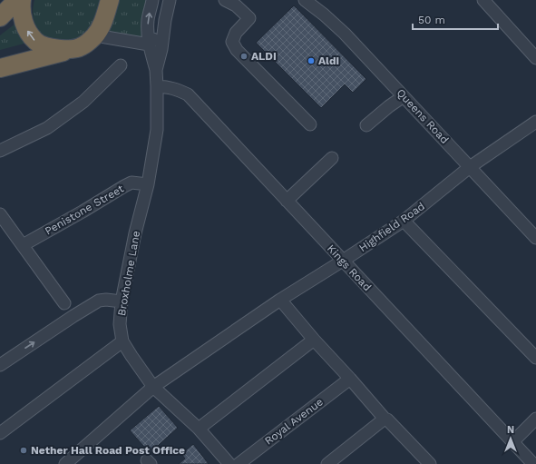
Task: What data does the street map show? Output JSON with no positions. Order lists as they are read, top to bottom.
{
  "streets": {
    "street": [
      "Queens Road",
      "Penistone Street",
      "Highfield Road",
      "Kings Road",
      "Broxholme Lane",
      "Royal Avenue"
    ]
  },
  "crossings": [
    ["Queens Road", "Highfield Road"],
    ["Penistone Street", "Broxholme Lane"],
    ["Highfield Road", "Kings Road"],
    ["Highfield Road", "Broxholme Lane"],
    ["Kings Road", "Broxholme Lane"]
  ],
  "places": ["ALDI", "Aldi", "Nether Hall Road Post Office"],
  "scale_bar": "50 m",
  "north": "top"
}
